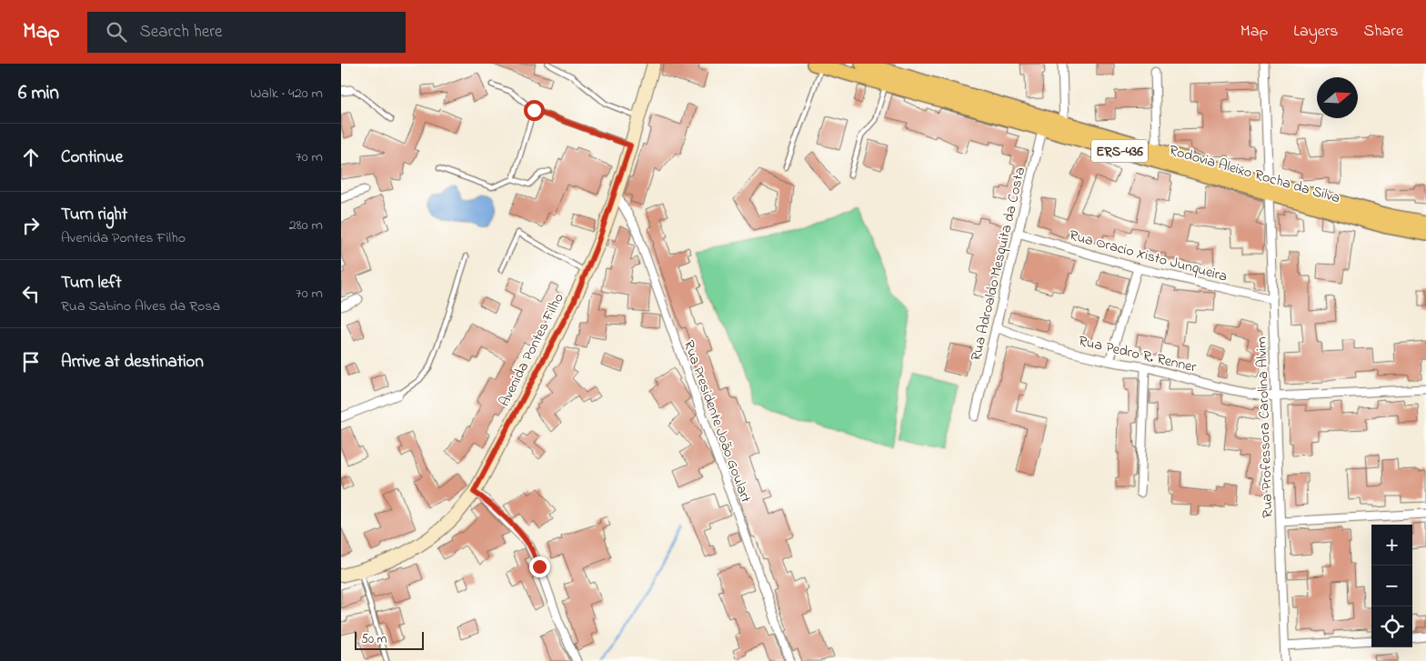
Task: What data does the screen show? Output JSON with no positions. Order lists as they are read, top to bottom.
{
  "streets": {
    "main road": ["ERS-436", "Rodovia Aleixo Rocha da Silva"],
    "street": [
      "Rua Oracio Xisto Junqueira",
      "Rua Adroaldo Mesquita da Costa",
      "Avenida Pontes Filho",
      "Rua Pedro R. Renner",
      "Rua Presidente João Goulart",
      "Rua Professora Carolina Alvim"
    ]
  },
  "crossings": [
    ["Rodovia Aleixo Rocha da Silva", "Rua Adroaldo Mesquita da Costa"],
    ["Rodovia Aleixo Rocha da Silva", "Rua Professora Carolina Alvim"],
    ["Rua Oracio Xisto Junqueira", "Rua Adroaldo Mesquita da Costa"],
    ["Rua Oracio Xisto Junqueira", "Rua Professora Carolina Alvim"],
    ["Rua Adroaldo Mesquita da Costa", "Rua Pedro R. Renner"],
    ["Avenida Pontes Filho", "Rua Presidente João Goulart"],
    ["Rua Pedro R. Renner", "Rua Professora Carolina Alvim"]
  ],
  "scale_bar": "50 m",
  "north": "right",
  "page": {
    "header": "Map",
    "search": "Search here",
    "nav": ["Map", "Layers", "Share"],
    "heading": ["6 min", "Walk · 420 m"],
    "list": [
      ["Continue", "70 m"],
      ["Turn right", "Avenida Pontes Filho", "280 m"],
      ["Turn left", "Rua Sabino Alves da Rosa", "70 m"],
      "Arrive at destination"
    ],
    "map_buttons": ["+", "−"],
    "scale": "50 m"
  }
}
